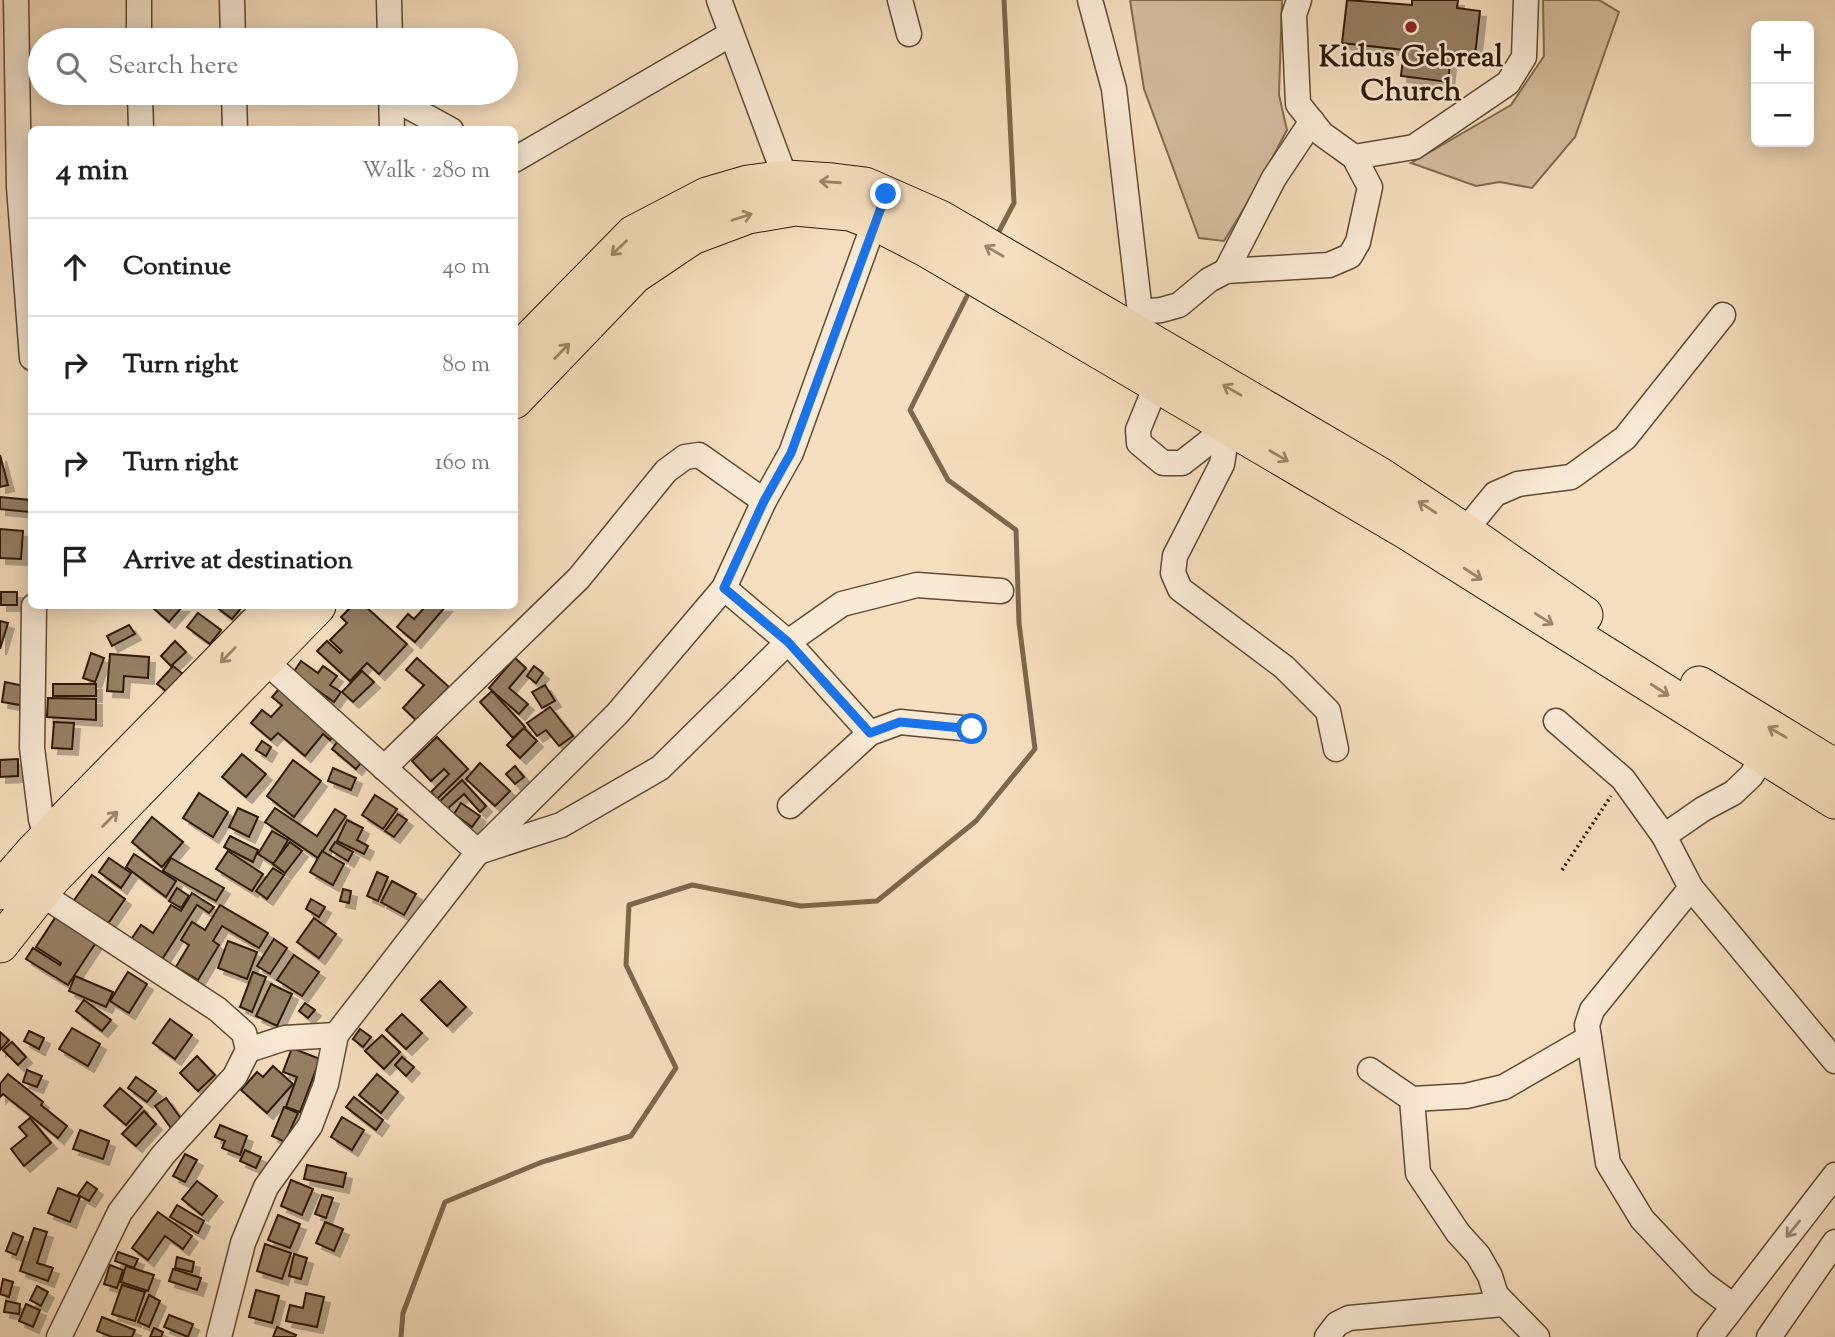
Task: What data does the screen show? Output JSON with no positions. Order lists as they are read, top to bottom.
{
  "places": ["Kidus Gebreal Church"],
  "page": {
    "map_buttons": ["+", "−"],
    "search": "Search here",
    "heading": ["4 min", "Walk · 280 m"],
    "list": [
      ["Continue", "40 m"],
      ["Turn right", "80 m"],
      ["Turn right", "160 m"],
      "Arrive at destination"
    ]
  }
}
